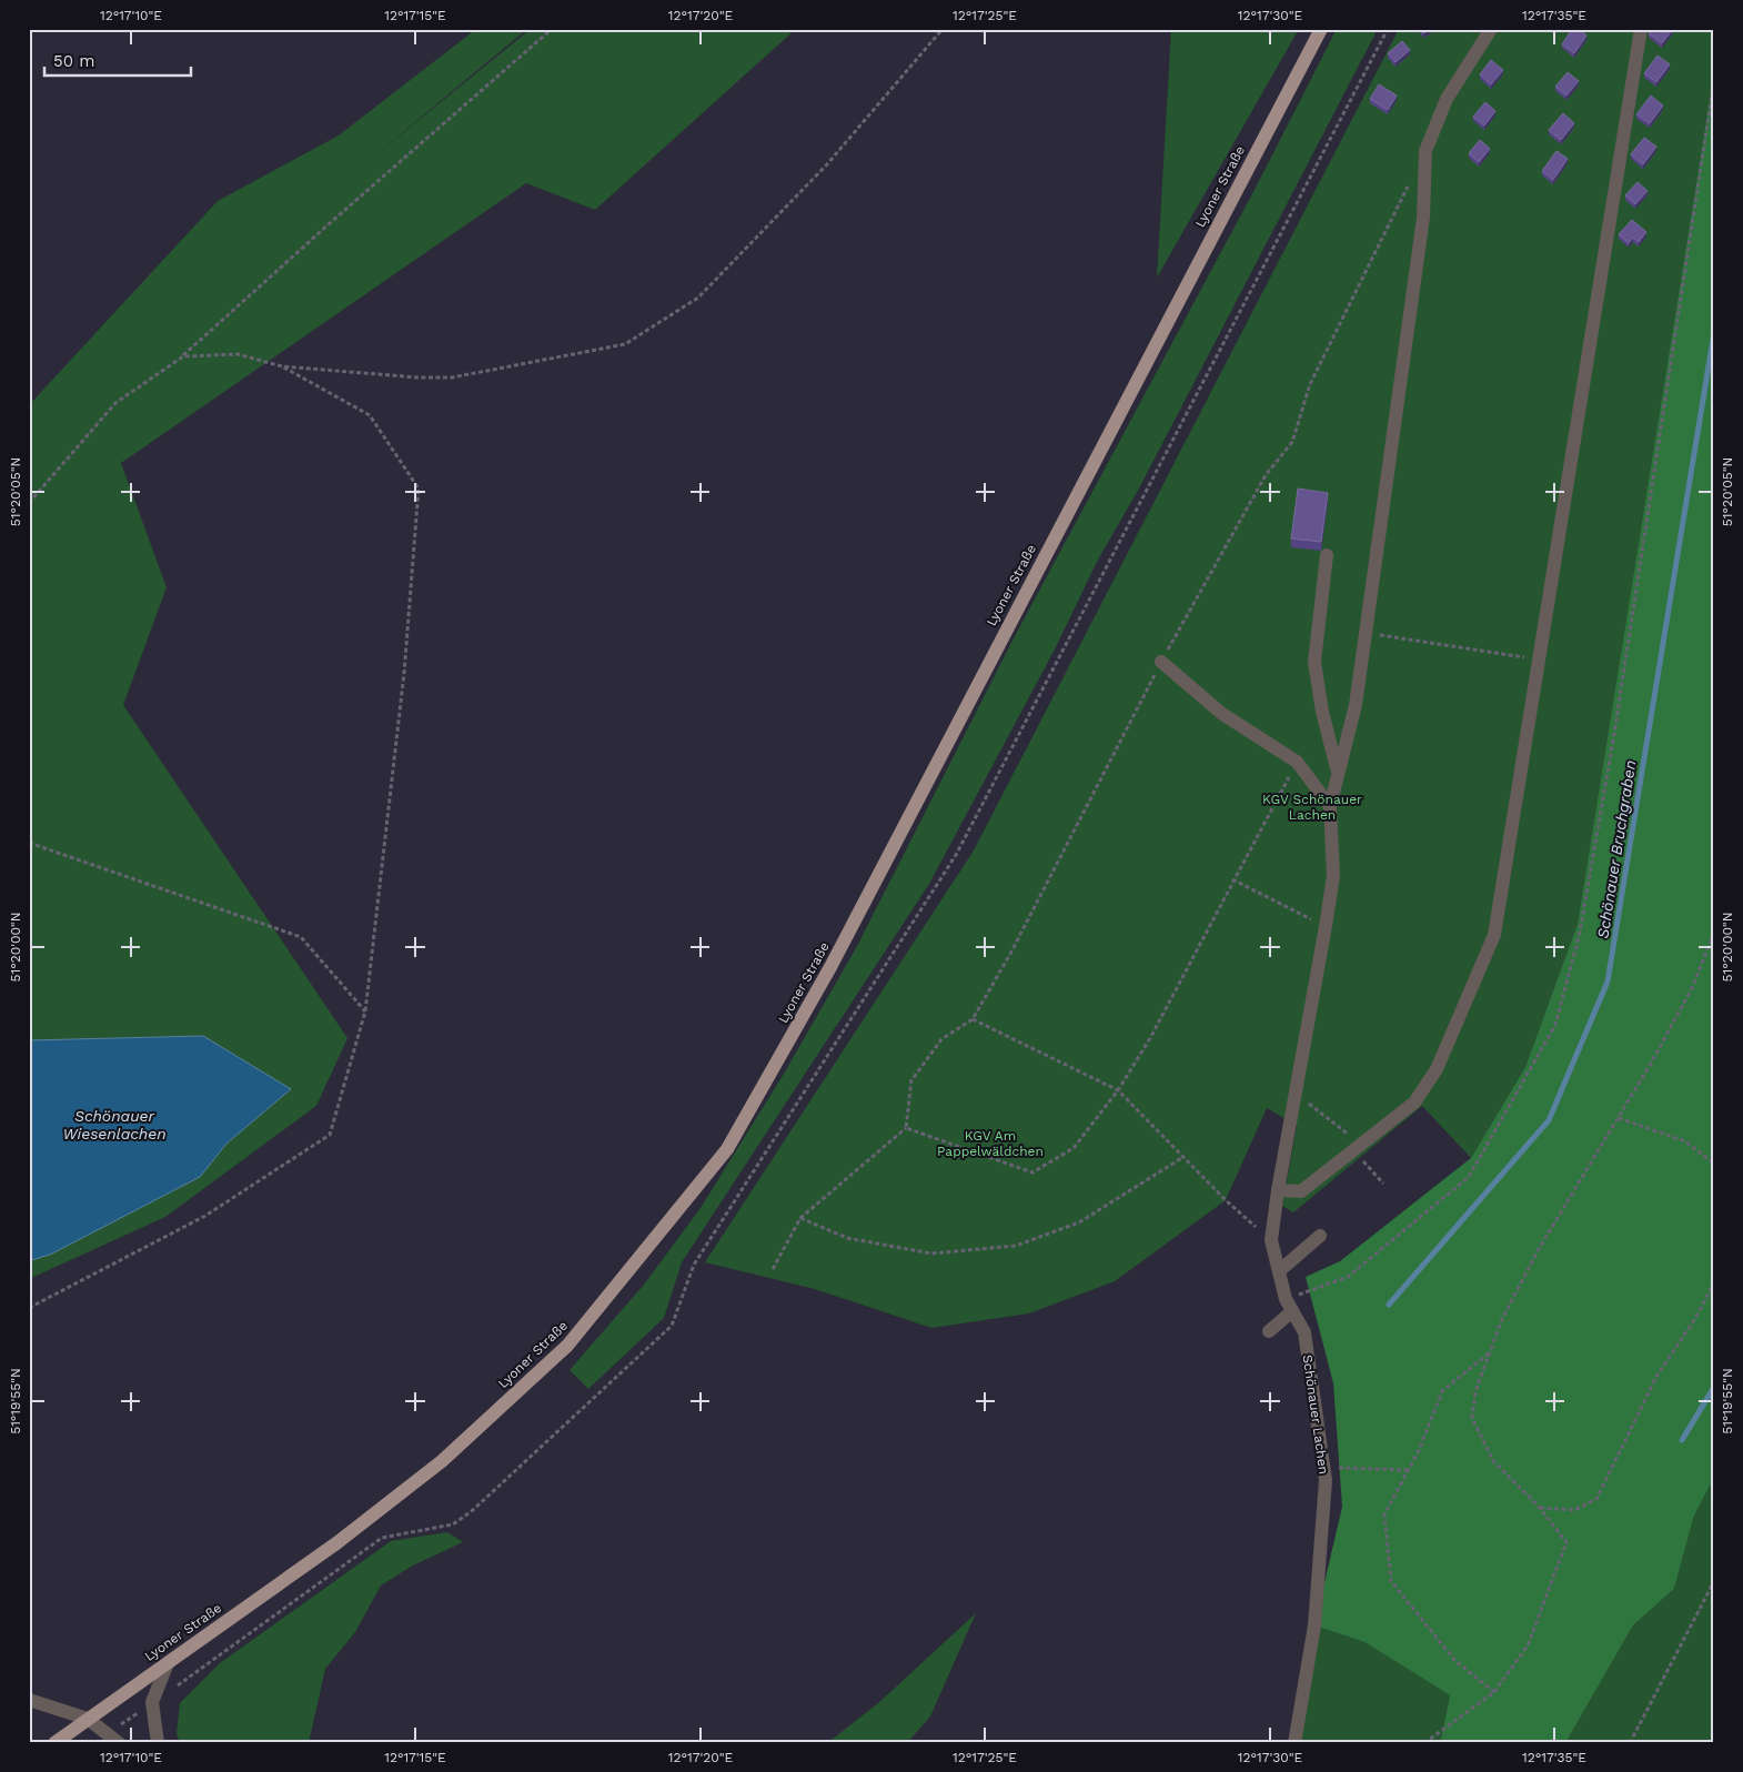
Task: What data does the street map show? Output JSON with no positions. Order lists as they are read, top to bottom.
{
  "streets": {
    "main road": ["Lyoner Straße"],
    "street": ["Schönauer Lachen"]
  },
  "water": ["Schönauer Bruchgraben", "Schönauer Wiesenlachen"],
  "parks": ["KGV Schönauer Lachen", "KGV Am Pappelwäldchen"],
  "scale_bar": "50 m",
  "coordinates": [
    "12°17'10\"E",
    "12°17'15\"E",
    "12°17'20\"E",
    "12°17'25\"E",
    "12°17'30\"E",
    "12°17'35\"E",
    "51°20'05\"N",
    "51°20'00\"N",
    "51°19'55\"N"
  ]
}
